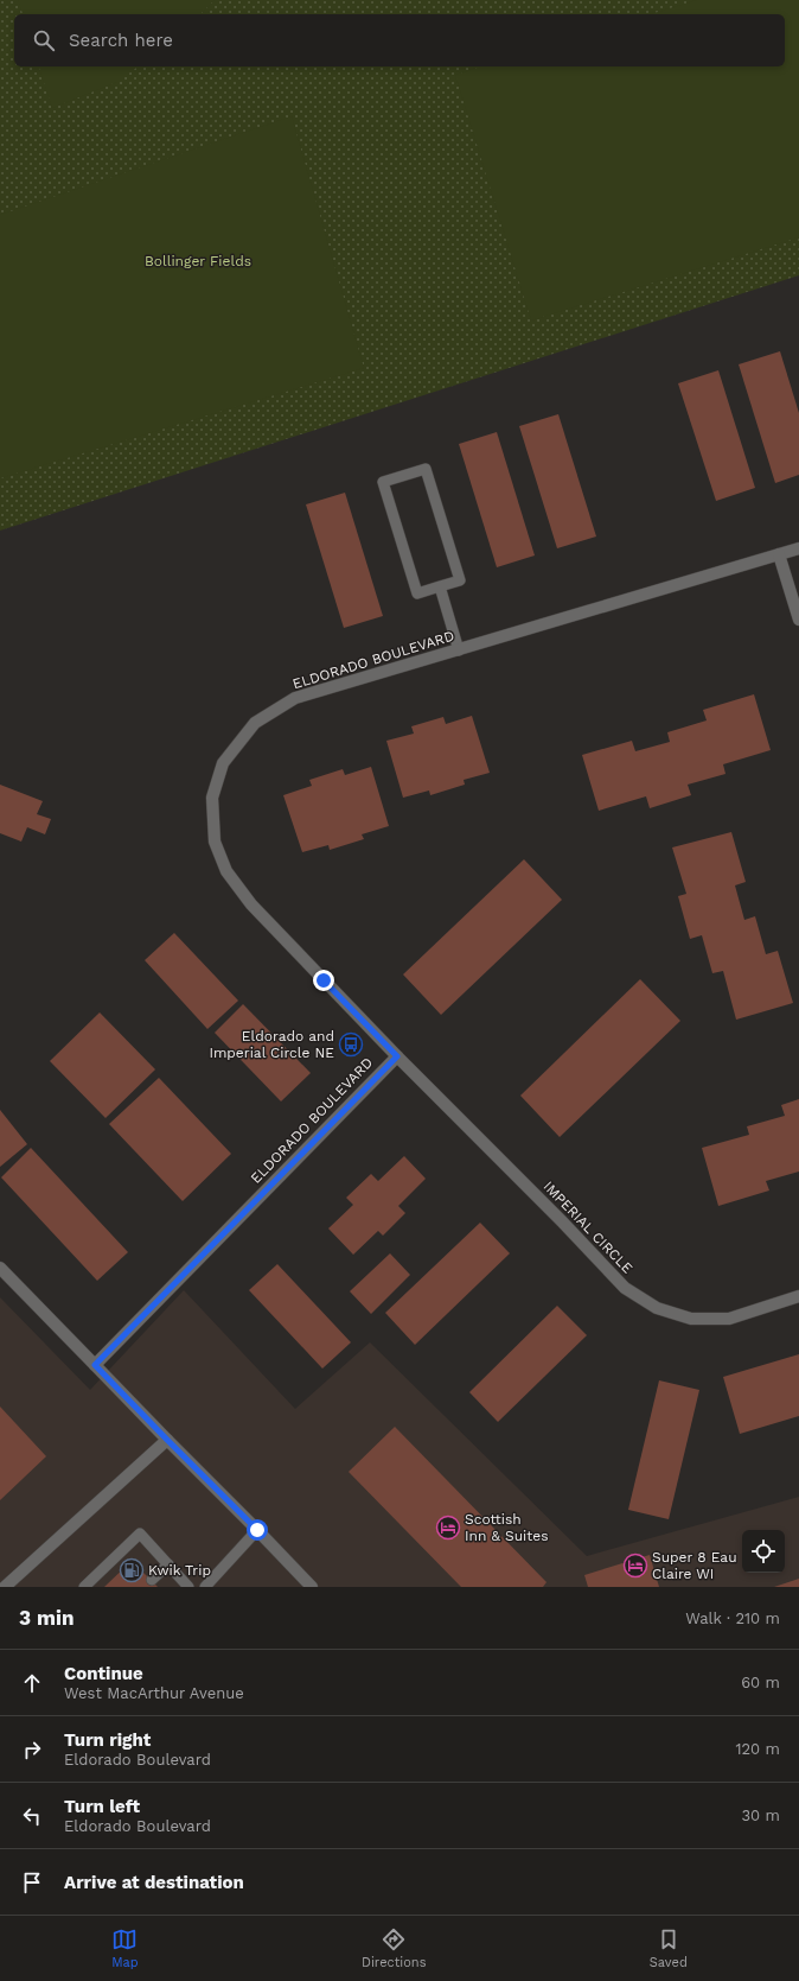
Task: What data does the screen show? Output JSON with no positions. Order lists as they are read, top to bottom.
{
  "streets": {
    "street": ["ELDORADO BOULEVARD", "IMPERIAL CIRCLE"]
  },
  "crossings": [
    ["ELDORADO BOULEVARD", "IMPERIAL CIRCLE"]
  ],
  "parks": ["Bollinger Fields"],
  "places": {
    "bus stop": ["Eldorado and Imperial Circle NE"],
    "hotel": ["Scottish Inn & Suites", "Super 8 Eau Claire WI"],
    "fuel station": ["Kwik Trip"]
  },
  "page": {
    "search": "Search here",
    "heading": ["3 min", "Walk · 210 m"],
    "list": [
      ["Continue", "West MacArthur Avenue", "60 m"],
      ["Turn right", "Eldorado Boulevard", "120 m"],
      ["Turn left", "Eldorado Boulevard", "30 m"],
      "Arrive at destination"
    ],
    "nav": ["Map", "Directions", "Saved"]
  }
}
